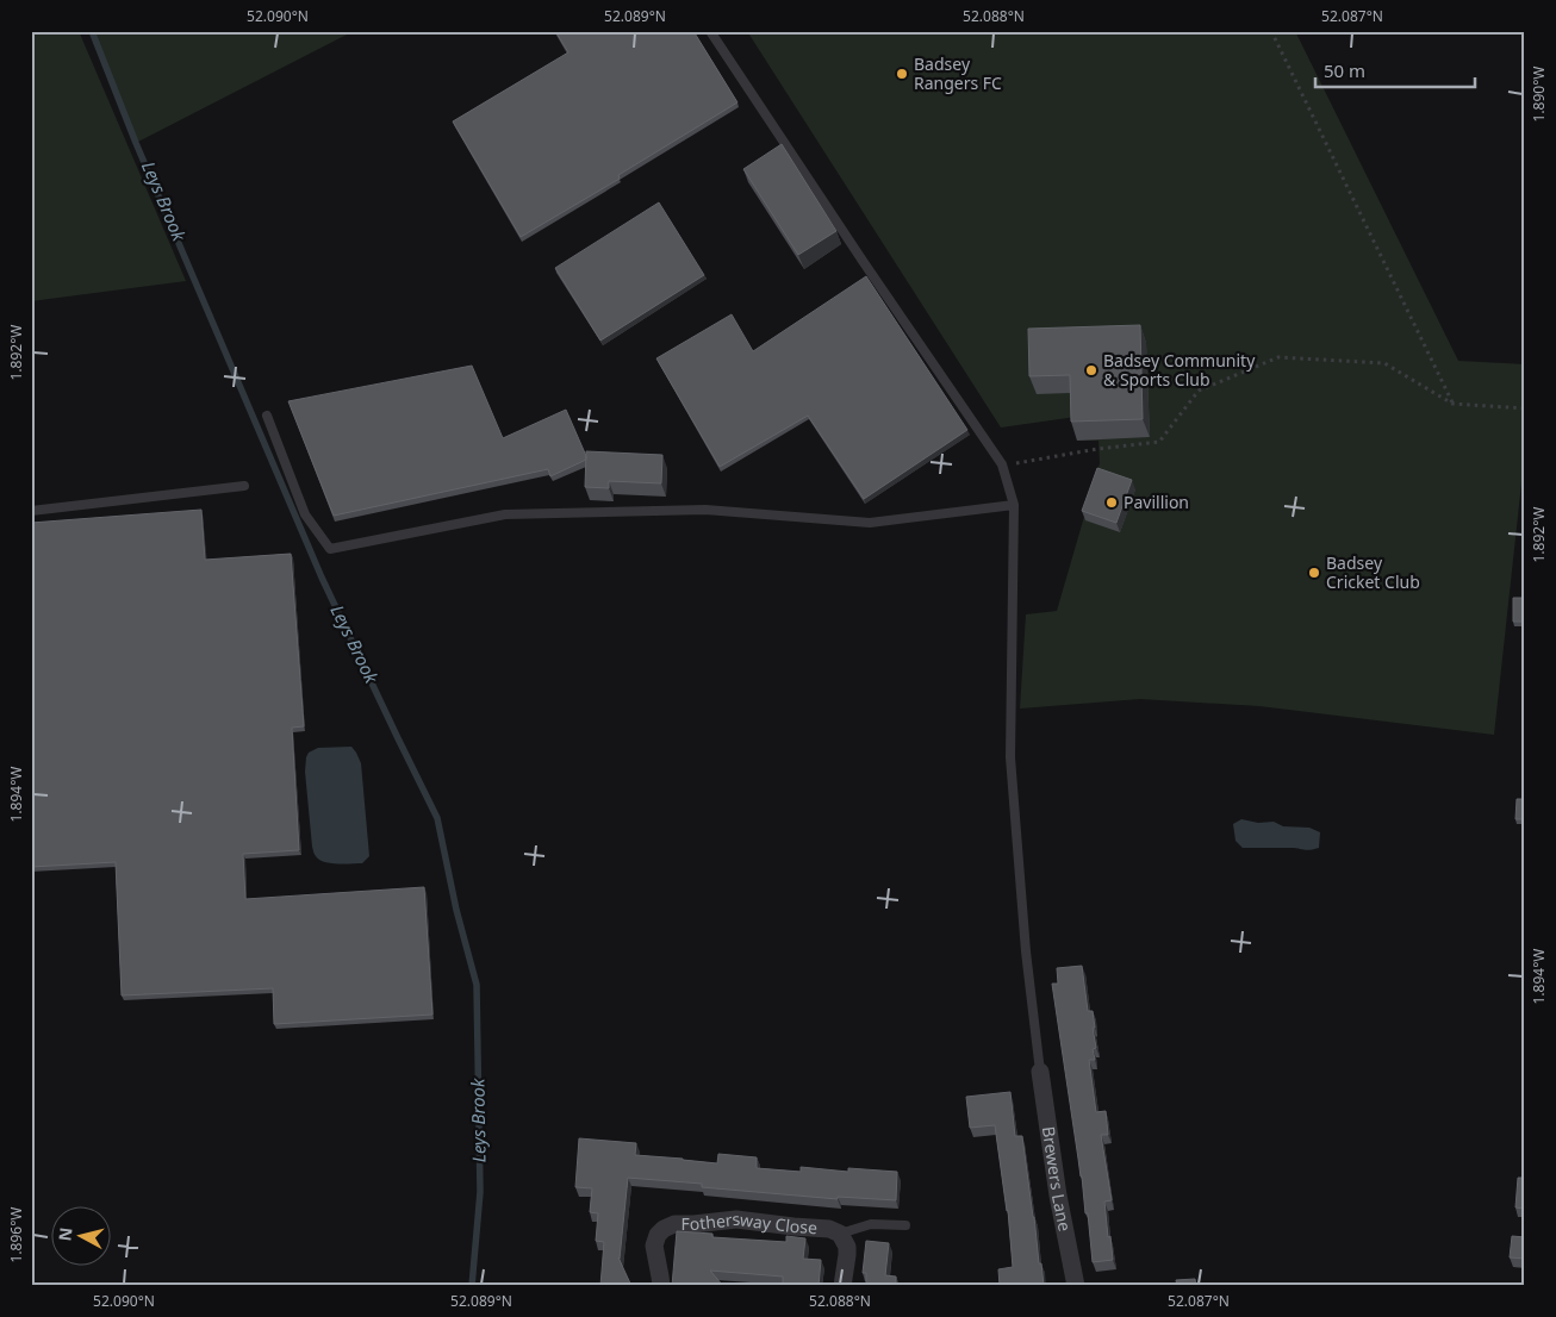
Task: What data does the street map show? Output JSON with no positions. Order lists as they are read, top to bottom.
{
  "streets": {
    "street": ["Brewers Lane", "Fothersway Close"]
  },
  "water": ["Leys Brook"],
  "places": [
    "Badsey Rangers FC",
    "Badsey Community & Sports Club",
    "Pavillion",
    "Badsey Cricket Club"
  ],
  "scale_bar": "50 m",
  "north": "left",
  "coordinates": [
    "52.090°N",
    "52.089°N",
    "52.088°N",
    "52.087°N",
    "1.890°W",
    "1.892°W",
    "1.894°W",
    "1.896°W"
  ]
}
